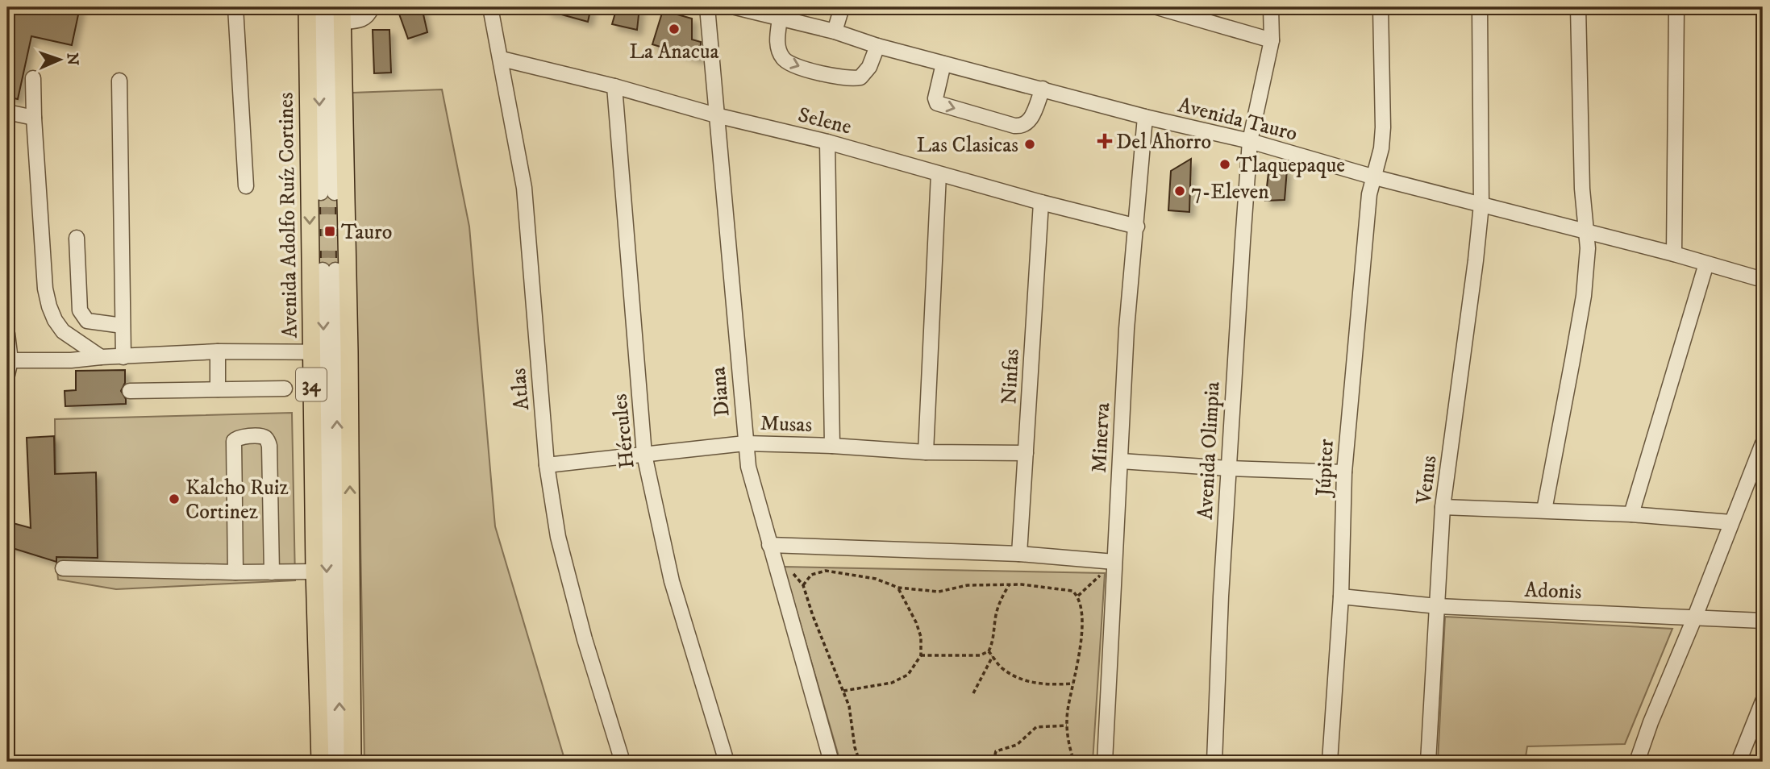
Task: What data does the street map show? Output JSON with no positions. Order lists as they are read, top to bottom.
{
  "streets": {
    "main road": ["Avenida Adolfo Ruíz Cortines", "34"],
    "street": [
      "Avenida Tauro",
      "Selene",
      "Ninfas",
      "Atlas",
      "Diana",
      "Musas",
      "Hércules",
      "Minerva",
      "Avenida Olimpia",
      "Júpiter",
      "Venus",
      "Adonis"
    ]
  },
  "crossings": [
    ["Avenida Tauro", "Minerva"],
    ["Avenida Tauro", "Avenida Olimpia"],
    ["Avenida Tauro", "Júpiter"],
    ["Avenida Tauro", "Venus"],
    ["Selene", "Ninfas"],
    ["Selene", "Atlas"],
    ["Selene", "Diana"],
    ["Selene", "Hércules"],
    ["Selene", "Minerva"],
    ["Ninfas", "Musas"],
    ["Atlas", "Musas"],
    ["Diana", "Musas"],
    ["Musas", "Hércules"],
    ["Júpiter", "Adonis"],
    ["Venus", "Adonis"]
  ],
  "places": {
    "other": [
      "La Anacua",
      "Las Clasicas",
      "Tlaquepaque",
      "7-Eleven",
      "Kalcho Ruiz Cortinez"
    ],
    "health": ["Del Ahorro"],
    "transit": ["Tauro"]
  },
  "north": "right"
}
